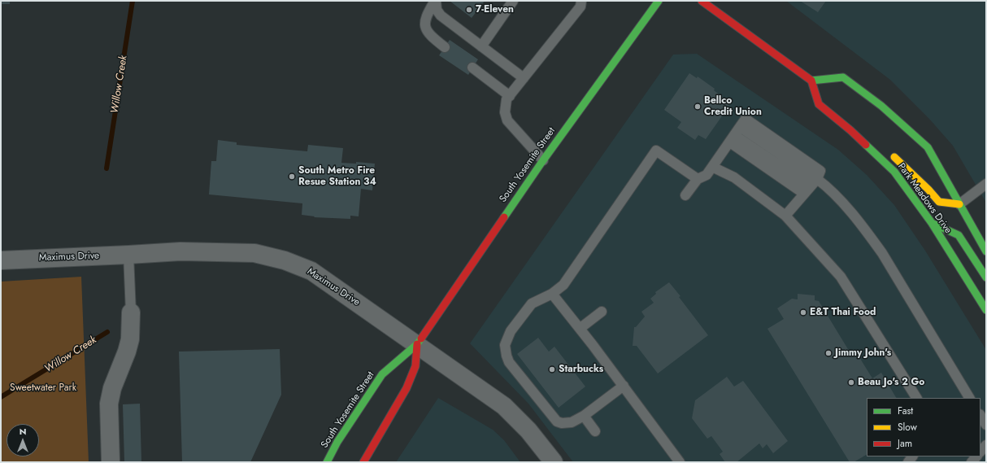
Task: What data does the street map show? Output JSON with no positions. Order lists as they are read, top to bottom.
{
  "streets": {
    "main road": ["South Yosemite Street", "Park Meadows Drive"],
    "street": ["Maximus Drive"]
  },
  "crossings": [
    ["South Yosemite Street", "Maximus Drive"]
  ],
  "water": ["Willow Creek"],
  "parks": ["Sweetwater Park"],
  "places": [
    "7-Eleven",
    "Bellco Credit Union",
    "South Metro Fire Resue Station 34",
    "E&T Thai Food",
    "Jimmy John's",
    "Starbucks",
    "Beau Jo's 2 Go"
  ],
  "legend": ["Fast", "Slow", "Jam"],
  "north": "top"
}
